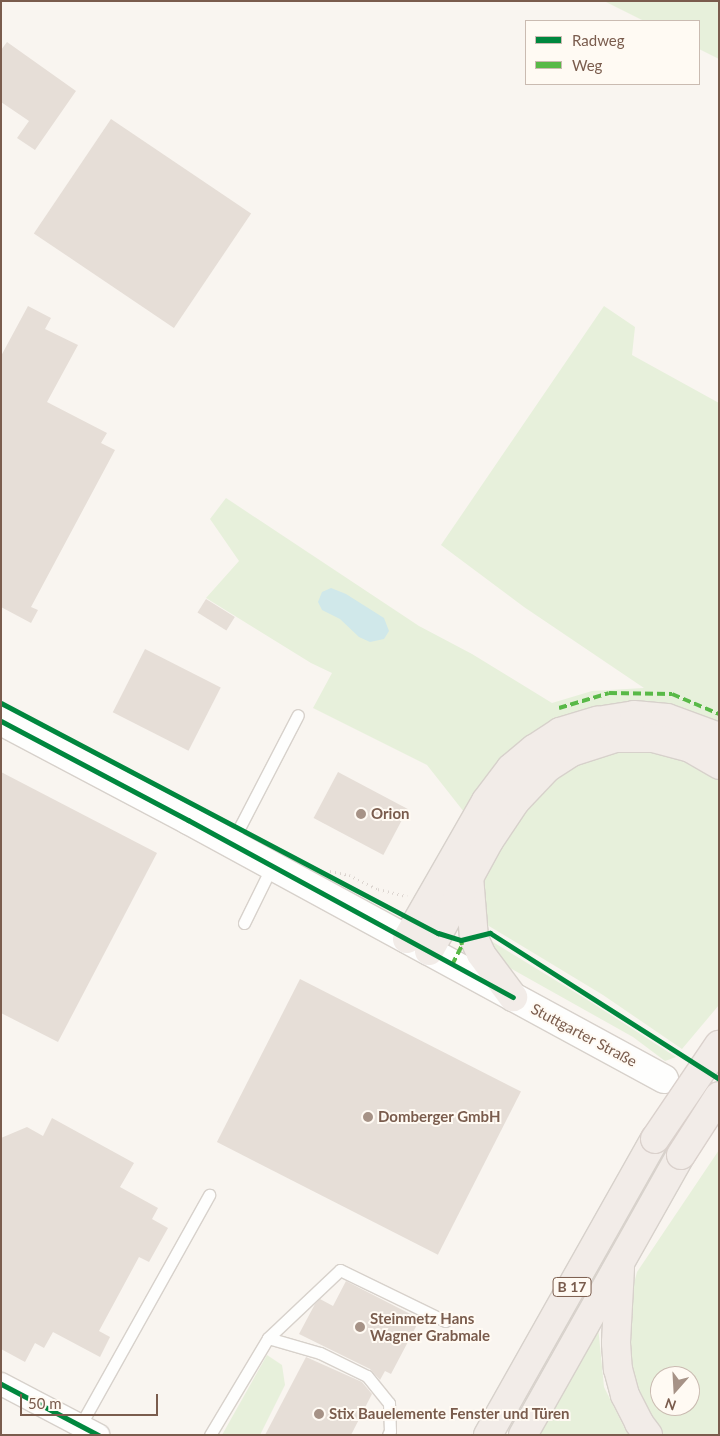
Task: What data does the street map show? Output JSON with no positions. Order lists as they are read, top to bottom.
{
  "streets": {
    "highway": ["B 17"],
    "main road": ["Stuttgarter Straße"]
  },
  "places": [
    "Orion",
    "Domberger GmbH",
    "Steinmetz Hans Wagner Grabmale",
    "Stix Bauelemente Fenster und Türen"
  ],
  "legend": ["Radweg", "Weg"],
  "scale_bar": "50 m",
  "north": "bottom"
}
